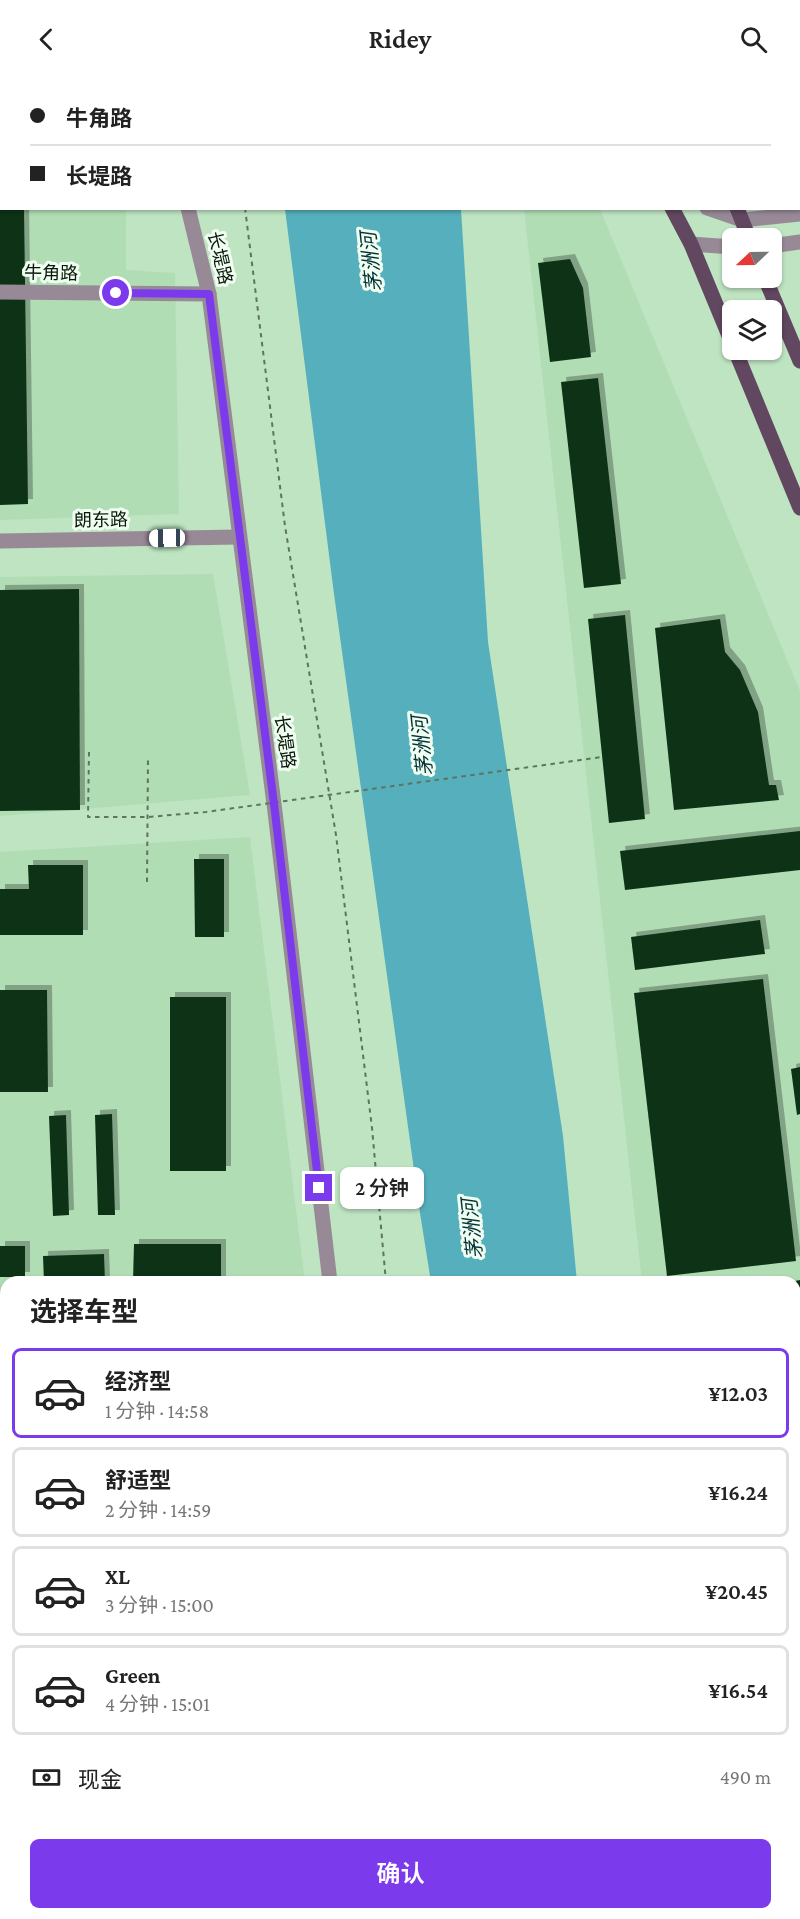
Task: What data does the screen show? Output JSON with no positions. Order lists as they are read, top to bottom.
{
  "streets": {
    "street": ["长堤路", "牛角路", "朗东路"]
  },
  "crossings": [
    ["长堤路", "牛角路"],
    ["长堤路", "朗东路"]
  ],
  "water": ["茅洲河"],
  "north": "left",
  "page": {
    "header": "Ridey",
    "banner": ["牛角路", "长堤路"],
    "bubble": "2 分钟",
    "heading": "选择车型",
    "list": [
      {
        "name": "经济型",
        "note": "1 分钟 · 14:58",
        "value": "¥12.03"
      },
      {
        "name": "舒适型",
        "note": "2 分钟 · 14:59",
        "value": "¥16.24"
      },
      {
        "name": "XL",
        "note": "3 分钟 · 15:00",
        "value": "¥20.45"
      },
      {
        "name": "Green",
        "note": "4 分钟 · 15:01",
        "value": "¥16.54"
      }
    ],
    "pay": ["现金", "490 m"],
    "buttons": "确认"
  }
}
